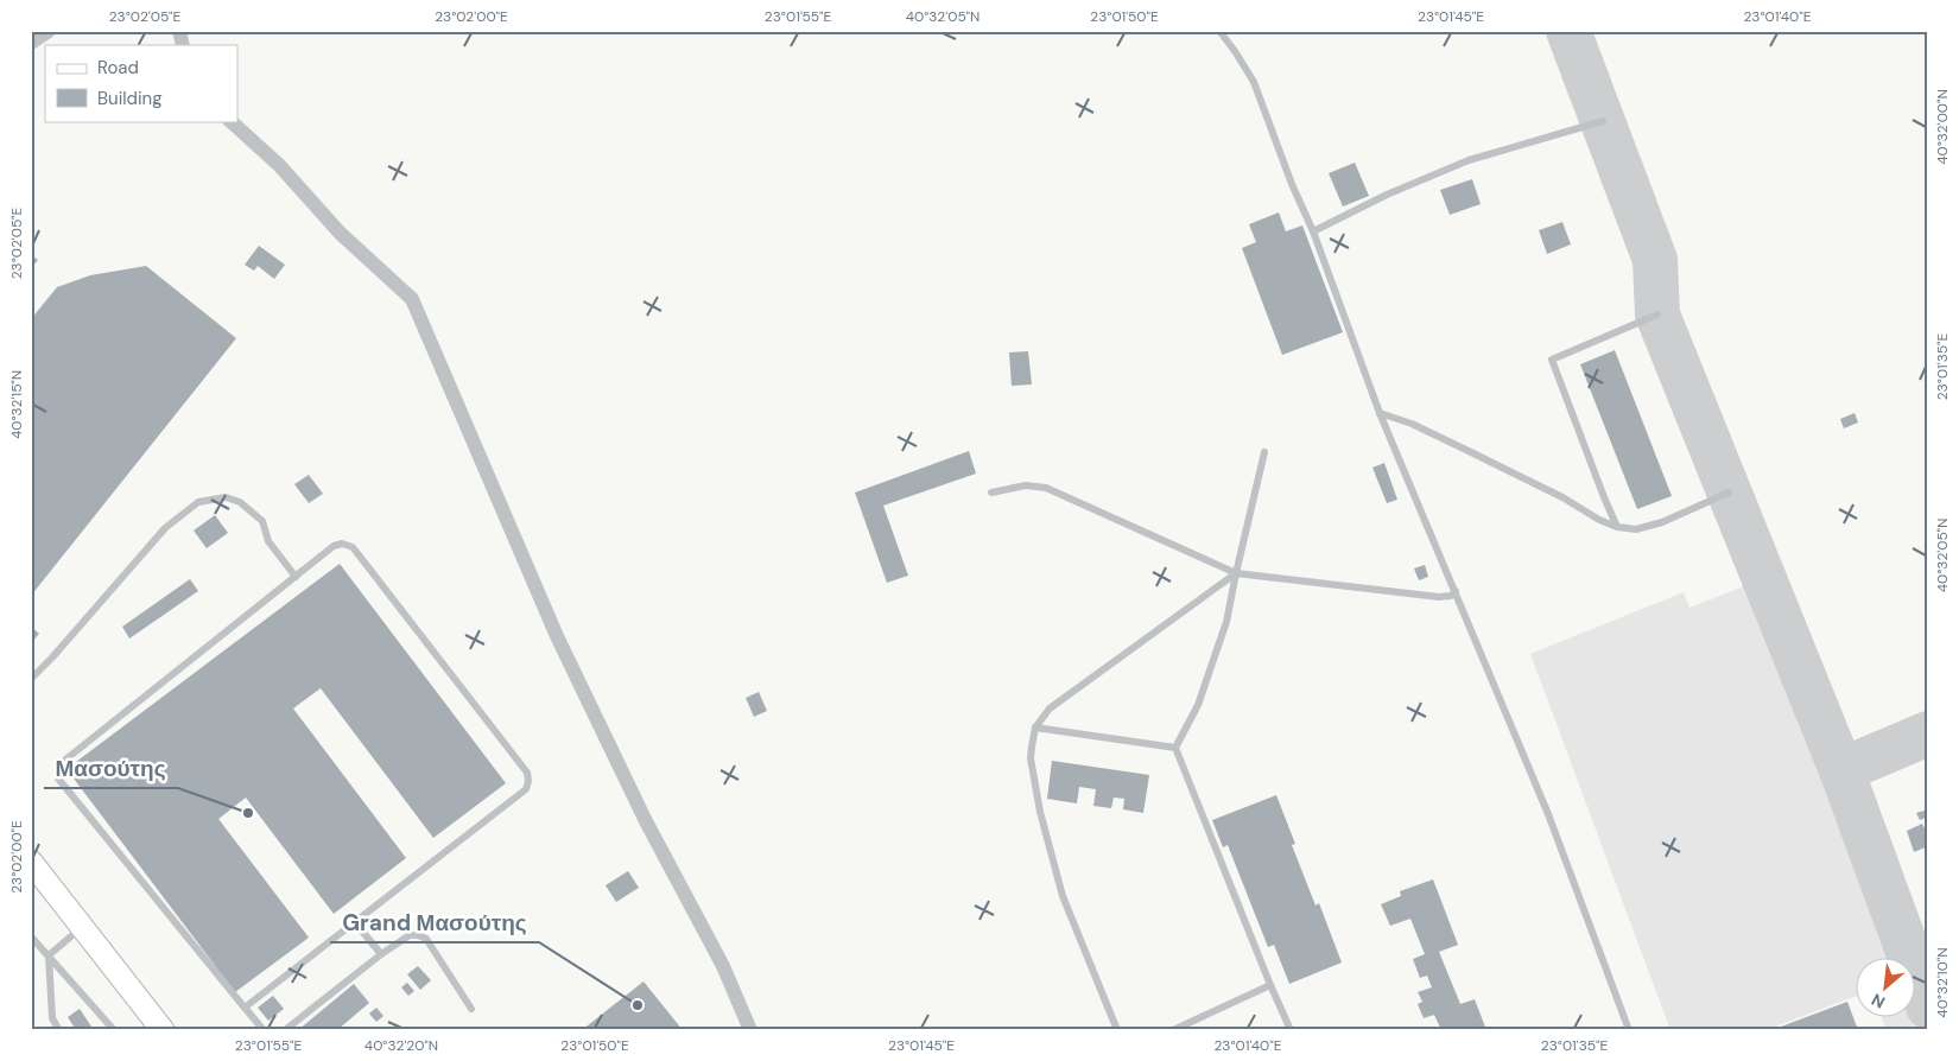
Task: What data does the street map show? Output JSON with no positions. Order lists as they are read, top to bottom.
{
  "places": ["Μασούτης", "Grand Μασούτης"],
  "legend": ["Road", "Building"],
  "north": "bottom left",
  "coordinates": [
    "23°02'05\"E",
    "23°02'00\"E",
    "23°01'55\"E",
    "40°32'05\"N",
    "23°01'50\"E",
    "23°01'45\"E",
    "23°01'40\"E",
    "40°32'00\"N",
    "23°01'35\"E",
    "40°32'15\"N",
    "40°32'10\"N",
    "40°32'20\"N"
  ]
}
